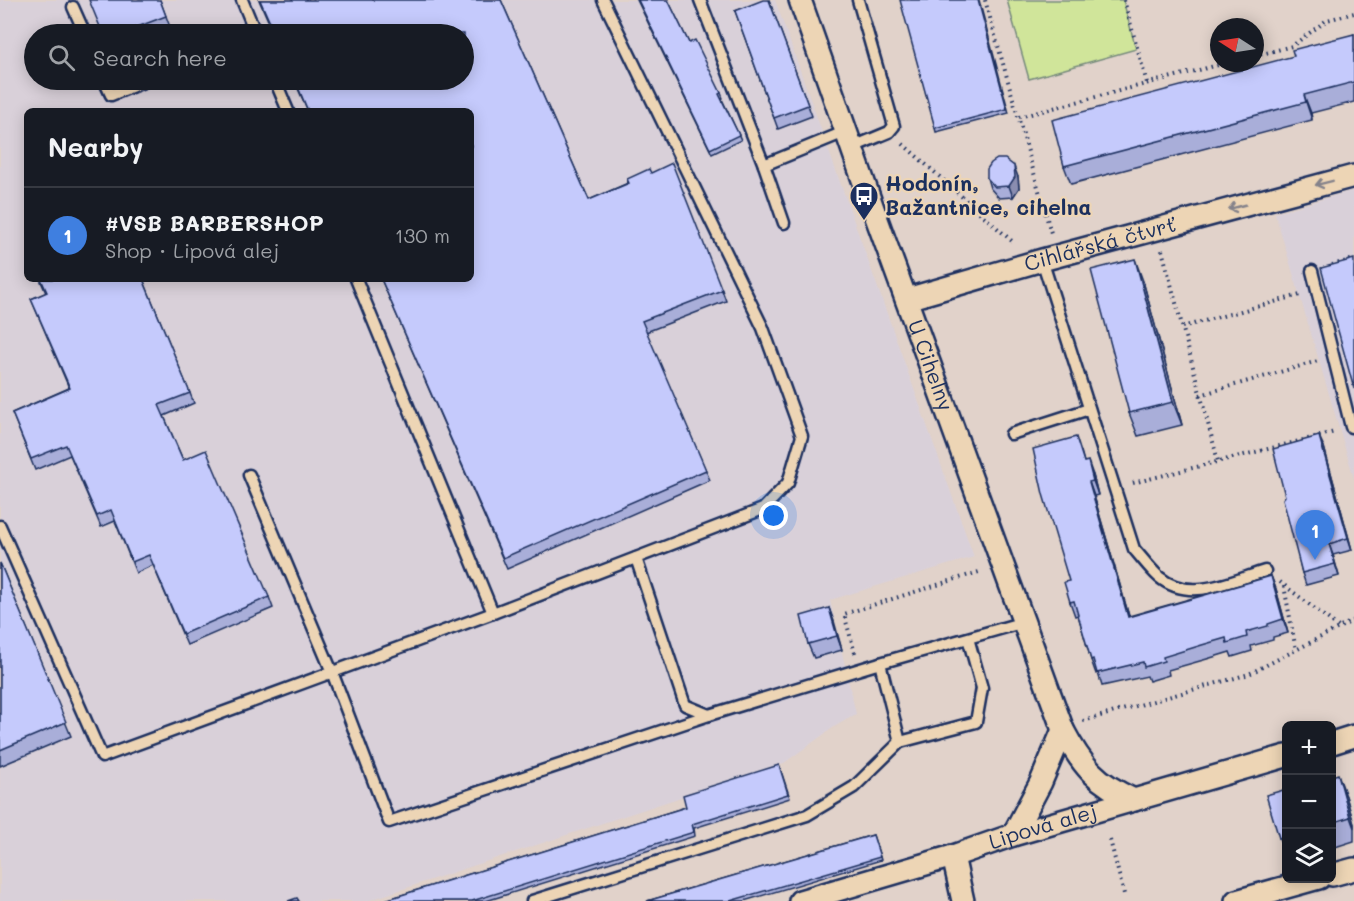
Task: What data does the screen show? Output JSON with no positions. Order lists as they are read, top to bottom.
{
  "streets": {
    "street": ["Cihlářská čtvrť", "U Cihelny", "Lipová alej"]
  },
  "crossings": [
    ["Cihlářská čtvrť", "U Cihelny"],
    ["U Cihelny", "Lipová alej"]
  ],
  "one_way": ["Cihlářská čtvrť"],
  "places": {
    "bus stop": ["Hodonín, Bažantnice, cihelna"]
  },
  "north": "left",
  "page": {
    "search": "Search here",
    "heading": "Nearby",
    "list": [
      {
        "mark": "1",
        "name": "#VSB BARBERSHOP",
        "note": "Shop · Lipová alej",
        "value": "130 m"
      }
    ],
    "pins": "1",
    "map_buttons": ["+", "−"]
  }
}
